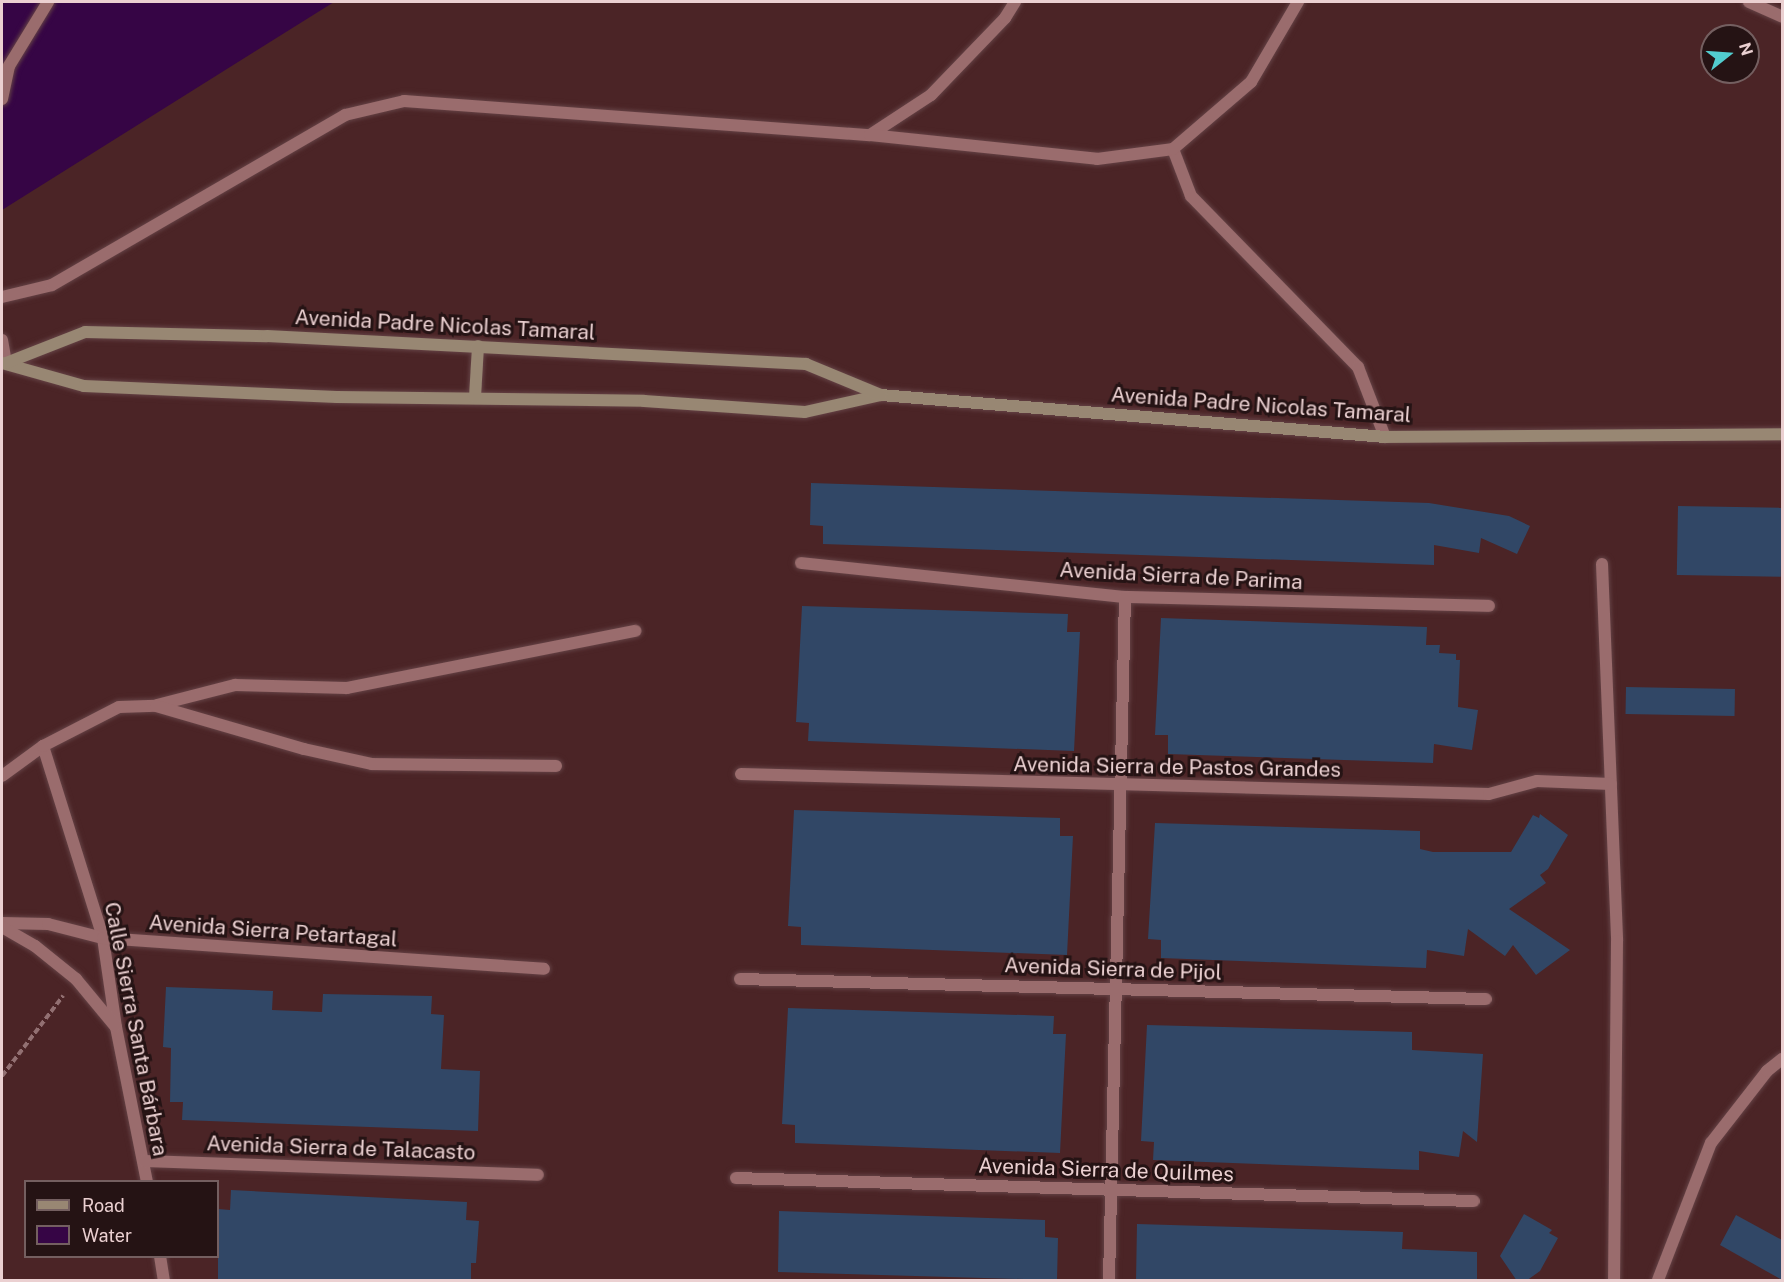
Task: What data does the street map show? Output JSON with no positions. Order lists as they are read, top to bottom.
{
  "streets": {
    "street": [
      "Avenida Padre Nicolas Tamaral",
      "Avenida Sierra de Parima",
      "Avenida Sierra de Pastos Grandes",
      "Avenida Sierra Petartagal",
      "Avenida Sierra de Pijol",
      "Calle Sierra Santa Bárbara",
      "Avenida Sierra de Talacasto",
      "Avenida Sierra de Quilmes"
    ]
  },
  "crossings": [
    ["Avenida Sierra Petartagal", "Calle Sierra Santa Bárbara"],
    ["Calle Sierra Santa Bárbara", "Avenida Sierra de Talacasto"]
  ],
  "legend": ["Road", "Water"],
  "north": "right"
}
